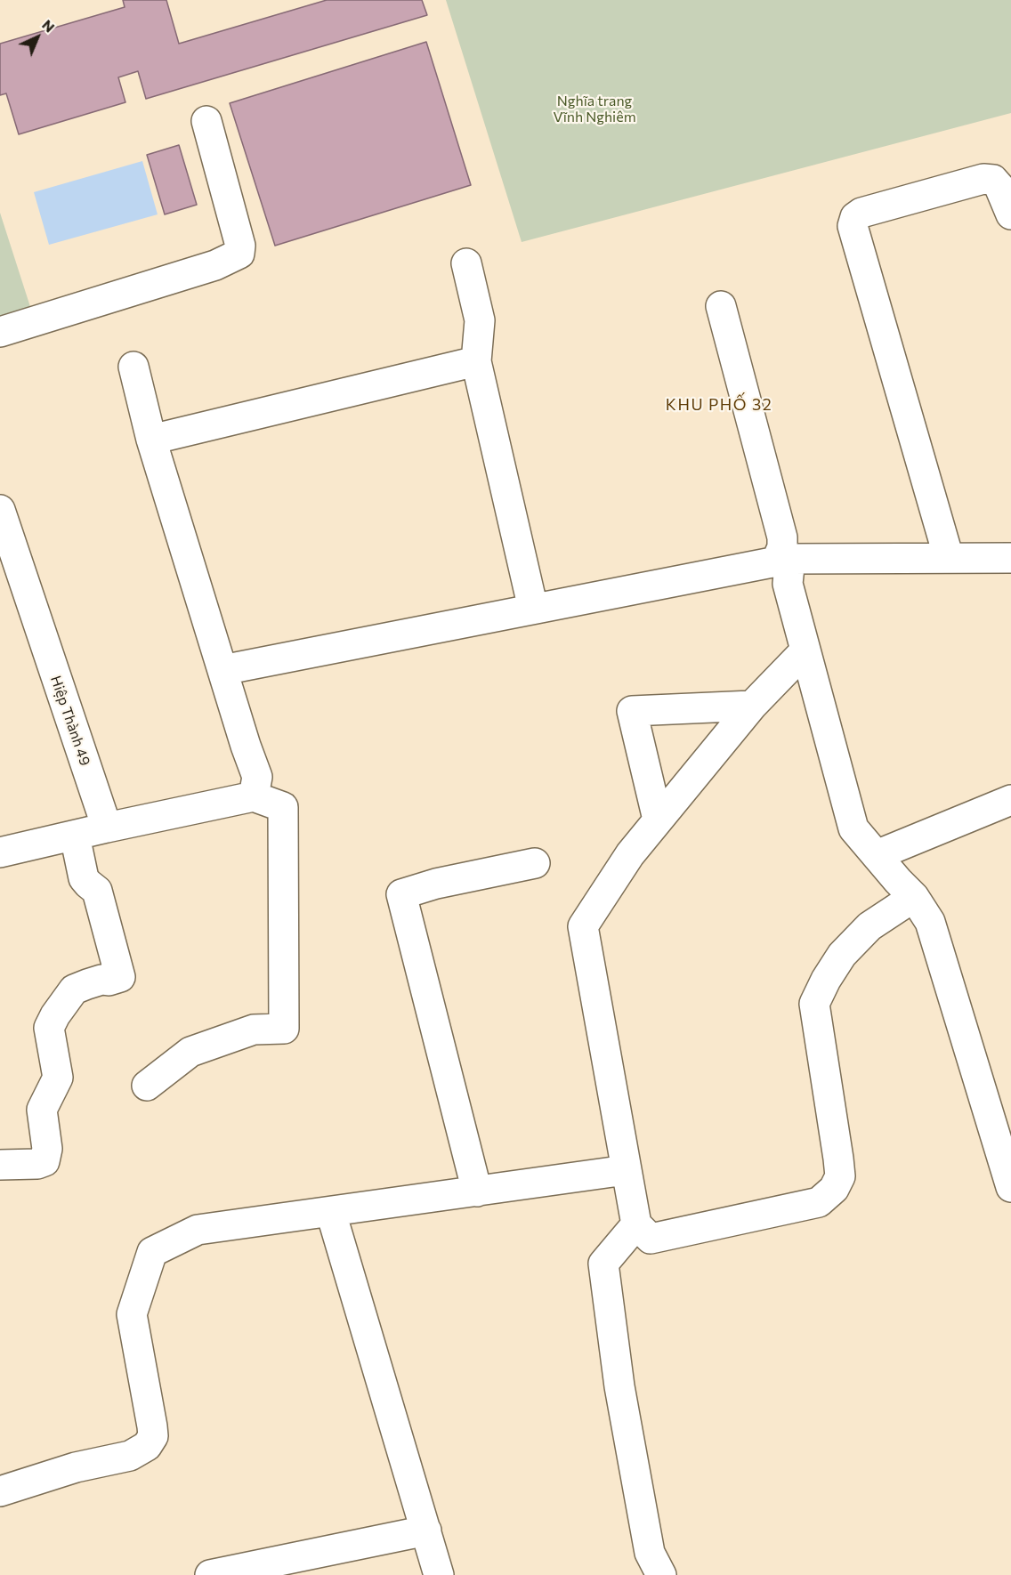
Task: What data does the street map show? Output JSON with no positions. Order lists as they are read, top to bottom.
{
  "streets": {
    "street": ["Hiệp Thành 49"]
  },
  "districts": ["KHU PHỐ 32"],
  "parks": ["Nghĩa trang Vĩnh Nghiêm"],
  "north": "top right"
}
